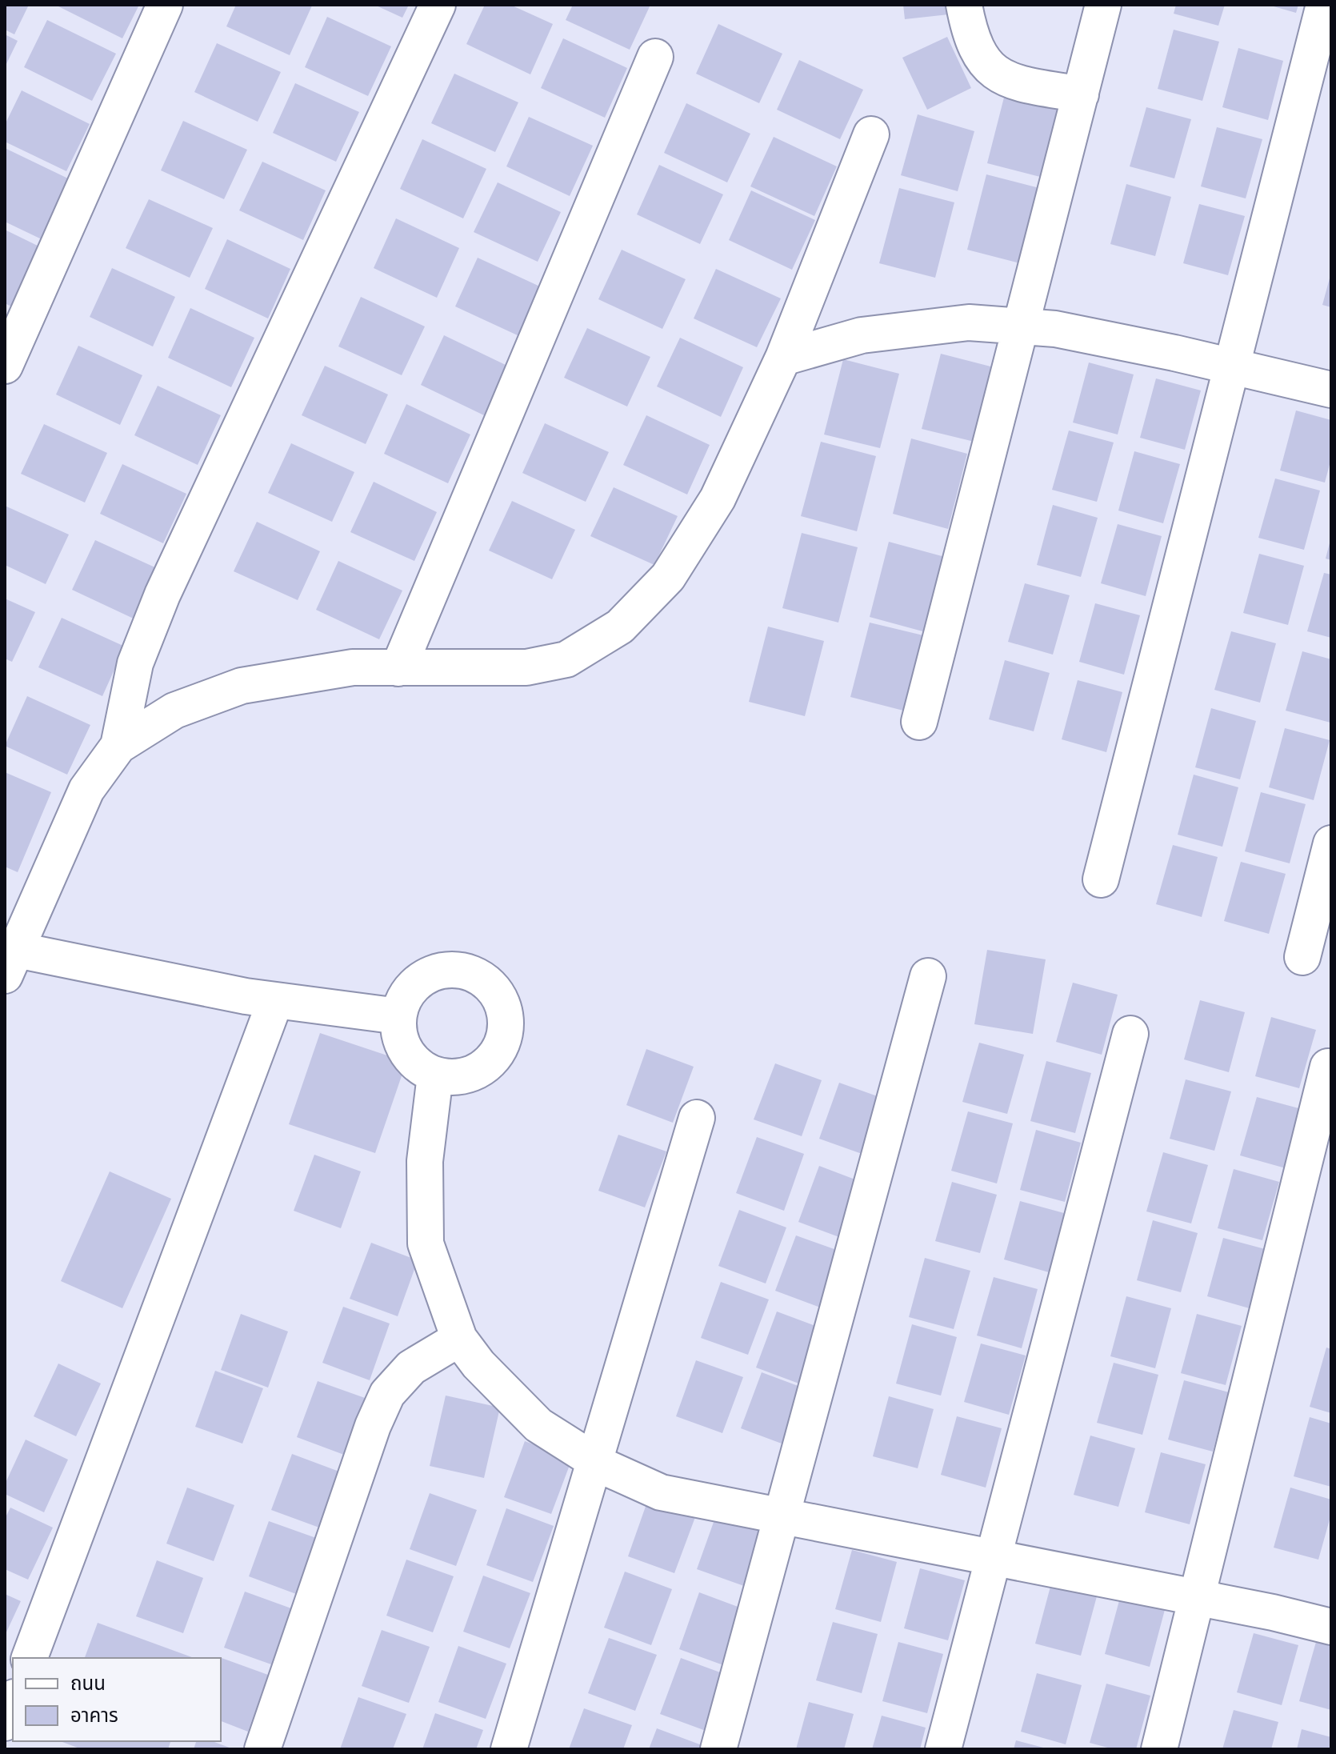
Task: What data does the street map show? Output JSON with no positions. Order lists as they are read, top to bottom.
{
  "legend": ["ถนน", "อาคาร"]
}
